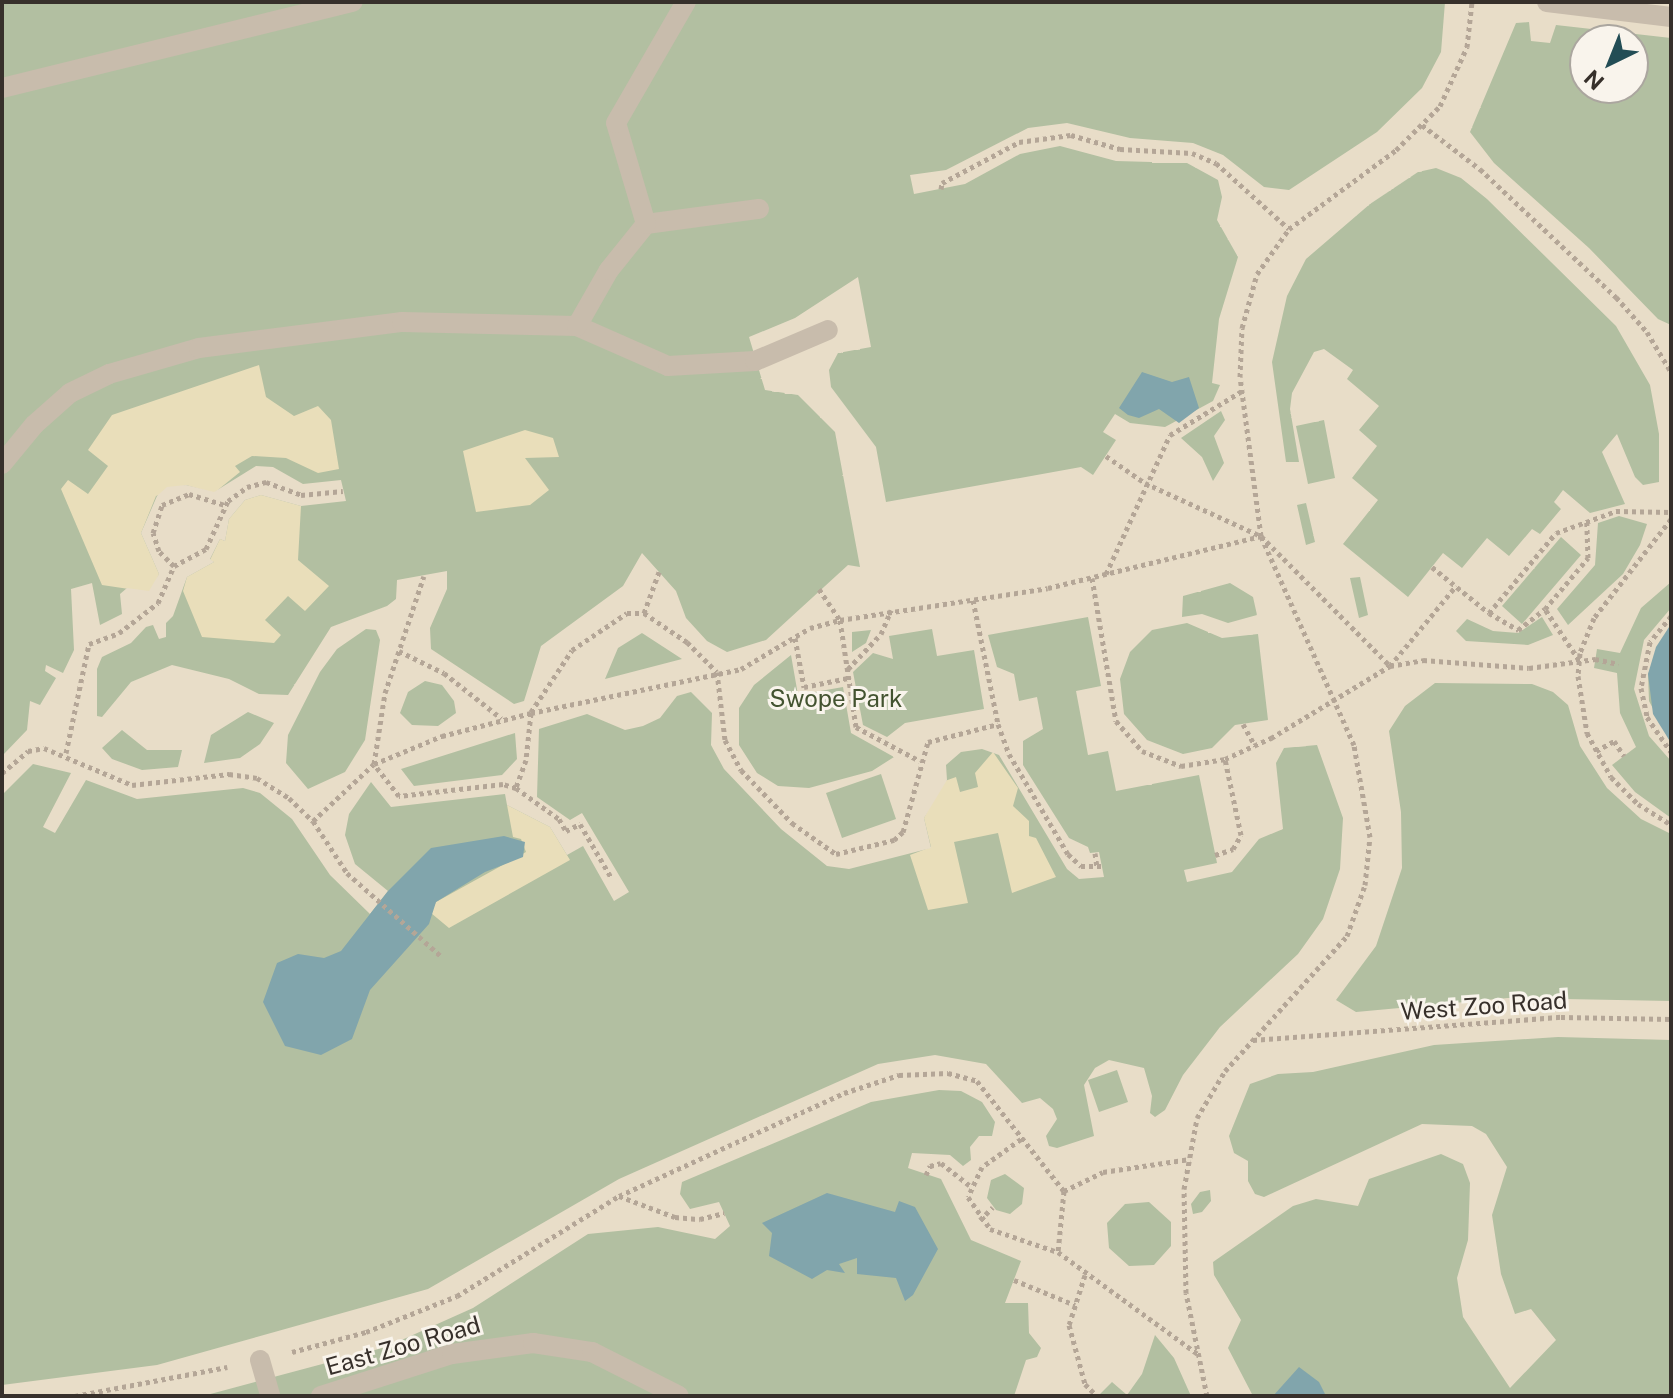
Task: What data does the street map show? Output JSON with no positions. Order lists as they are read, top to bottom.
{
  "streets": {
    "street": ["East Zoo Road"],
    "path": ["West Zoo Road"]
  },
  "parks": ["Swope Park"],
  "north": "bottom left"
}
